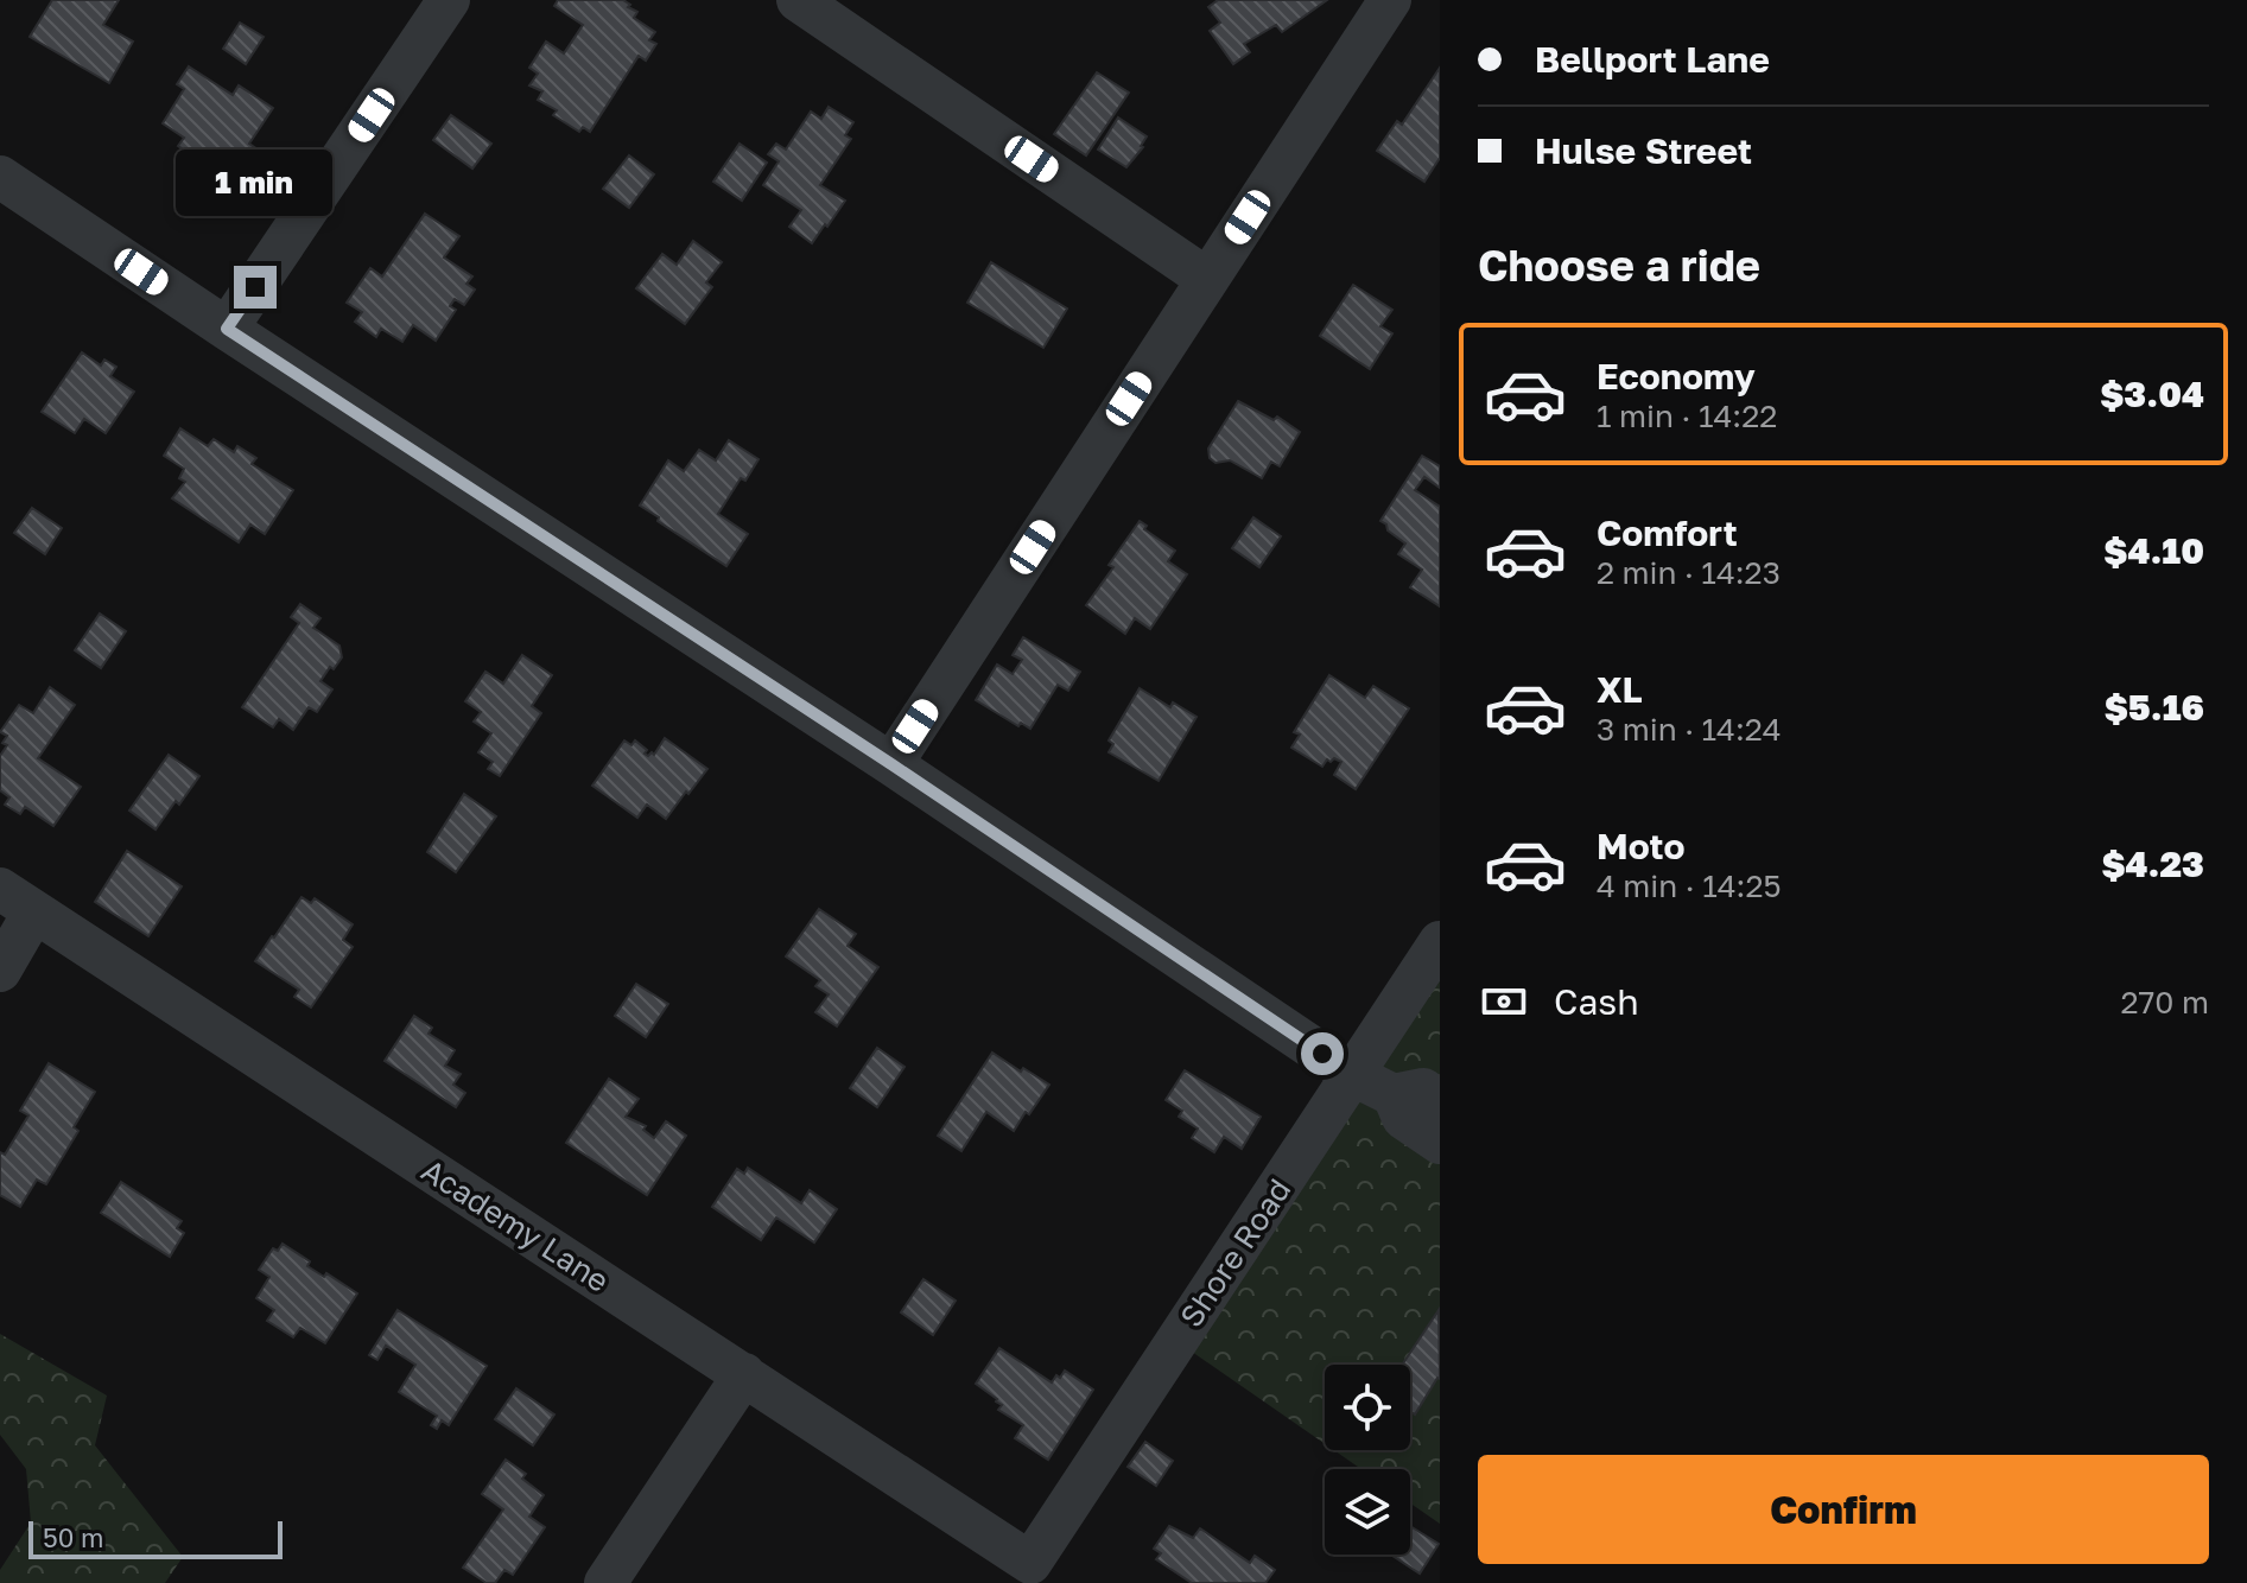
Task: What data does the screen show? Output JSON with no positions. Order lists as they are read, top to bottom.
{
  "streets": {
    "street": ["Academy Lane", "Shore Road"]
  },
  "crossings": [
    ["Academy Lane", "Shore Road"]
  ],
  "scale_bar": "50 m",
  "page": {
    "banner": ["Bellport Lane", "Hulse Street"],
    "bubble": "1 min",
    "heading": "Choose a ride",
    "list": [
      {
        "name": "Economy",
        "note": "1 min · 14:22",
        "value": "$3.04"
      },
      {
        "name": "Comfort",
        "note": "2 min · 14:23",
        "value": "$4.10"
      },
      {
        "name": "XL",
        "note": "3 min · 14:24",
        "value": "$5.16"
      },
      {
        "name": "Moto",
        "note": "4 min · 14:25",
        "value": "$4.23"
      }
    ],
    "pay": ["Cash", "270 m"],
    "buttons": "Confirm",
    "scale": "50 m"
  }
}
